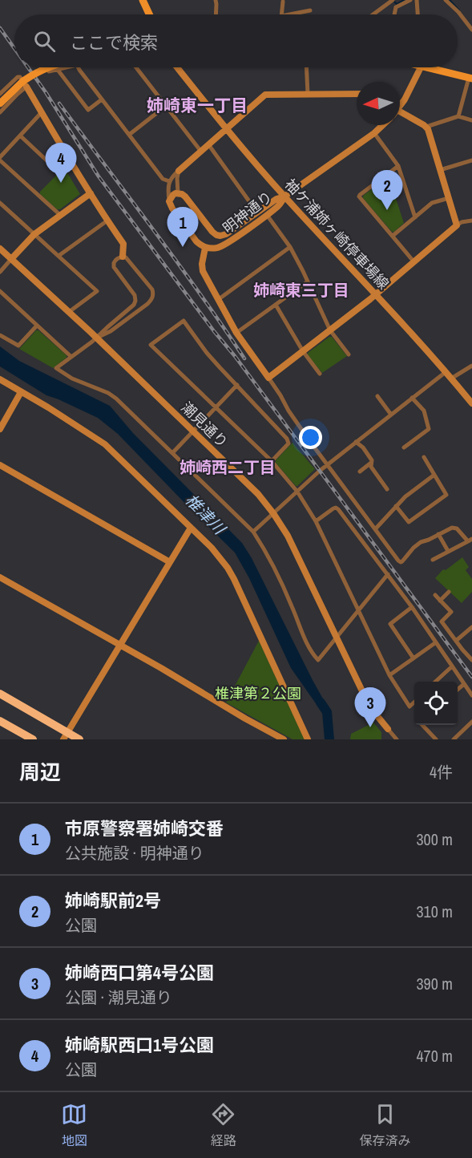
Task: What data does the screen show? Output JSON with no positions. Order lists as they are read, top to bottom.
{
  "streets": {
    "street": ["明神通り", "袖ケ浦姉ヶ崎停車場線", "潮見通り"]
  },
  "crossings": [
    ["明神通り", "袖ケ浦姉ヶ崎停車場線"]
  ],
  "districts": ["姉崎東一丁目", "姉崎東三丁目", "姉崎西二丁目"],
  "water": ["椎津川"],
  "parks": ["椎津第２公園"],
  "north": "left",
  "page": {
    "search": "ここで検索",
    "pins": [
      "4",
      "2",
      "1",
      "3"
    ],
    "heading": ["周辺", "4件"],
    "list": [
      {
        "mark": "1",
        "name": "市原警察署姉崎交番",
        "note": "公共施設 · 明神通り",
        "value": "300 m"
      },
      {
        "mark": "2",
        "name": "姉崎駅前2号",
        "note": "公園",
        "value": "310 m"
      },
      {
        "mark": "3",
        "name": "姉崎西口第4号公園",
        "note": "公園 · 潮見通り",
        "value": "390 m"
      },
      {
        "mark": "4",
        "name": "姉崎駅西口1号公園",
        "note": "公園",
        "value": "470 m"
      }
    ],
    "nav": ["地図", "経路", "保存済み"]
  }
}
